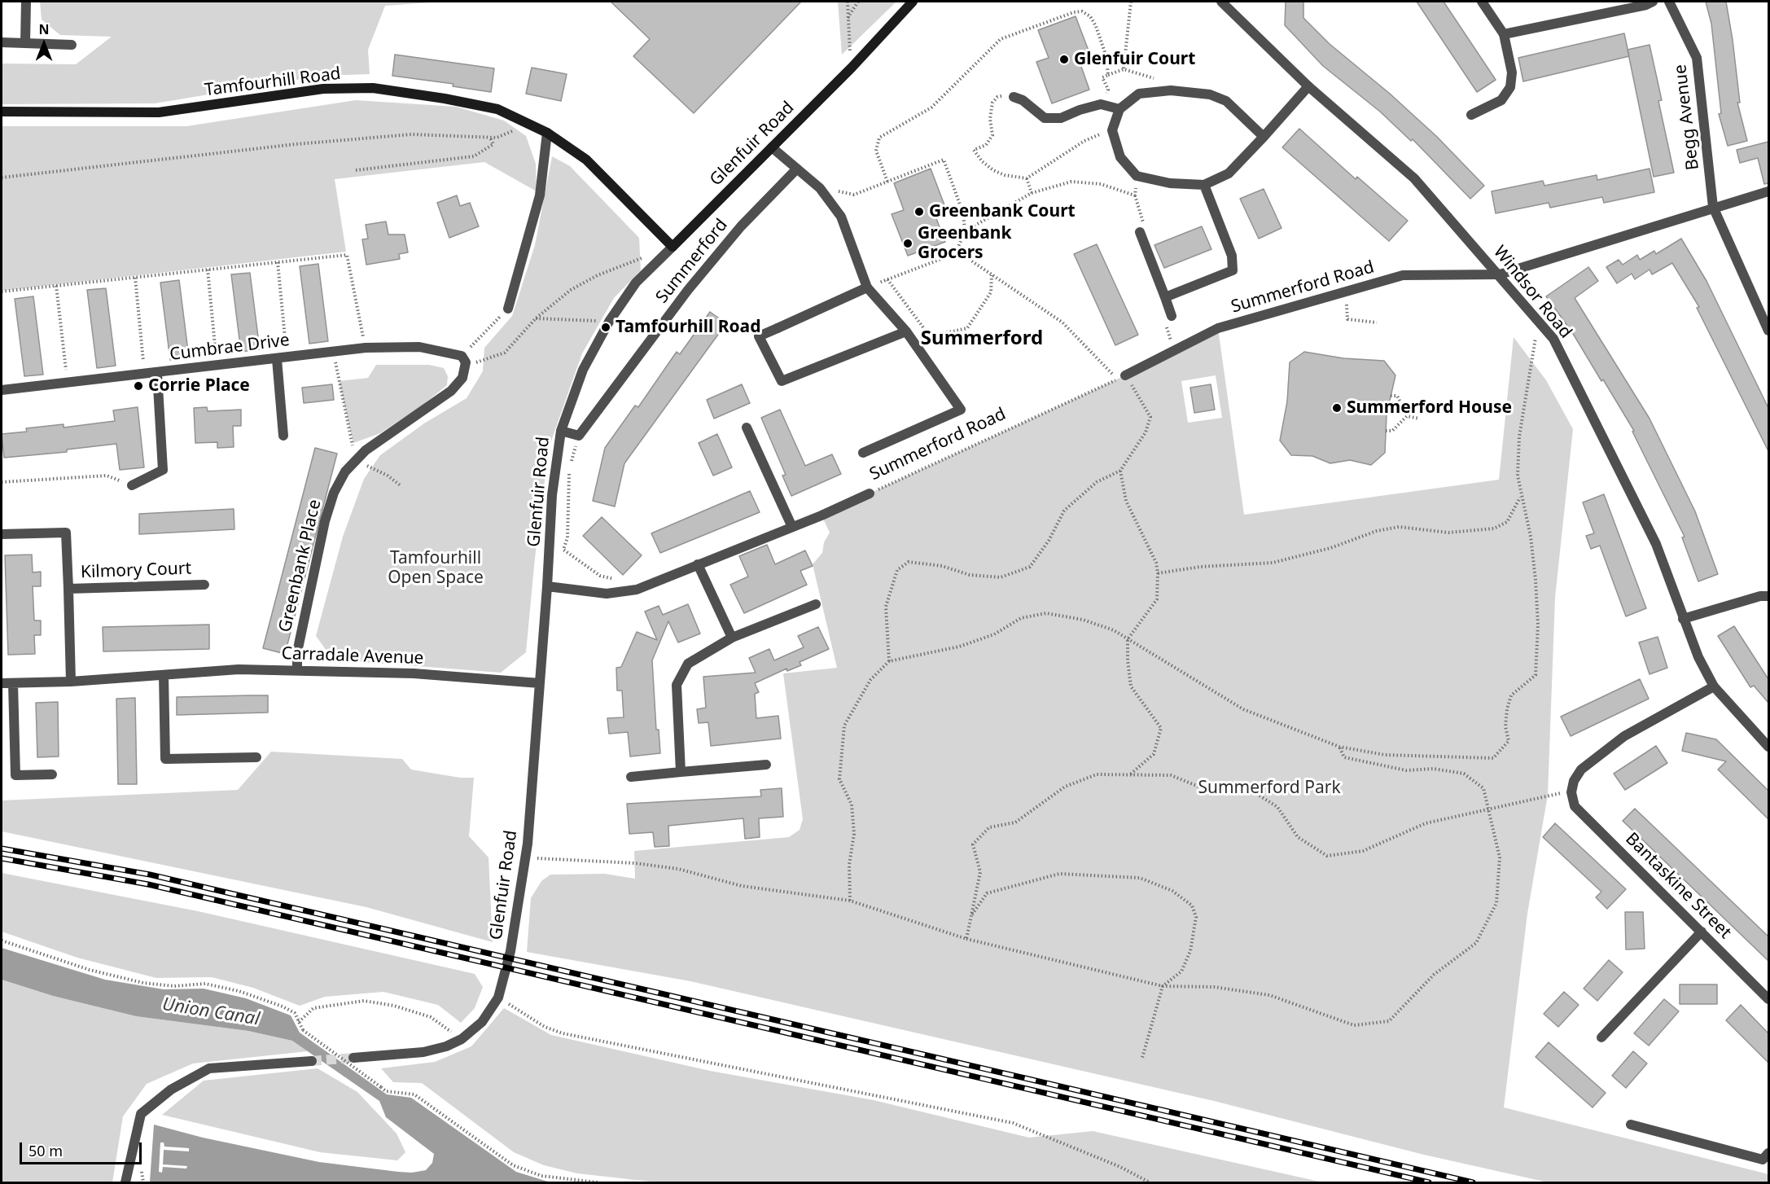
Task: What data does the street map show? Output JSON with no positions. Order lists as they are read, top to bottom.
{
  "streets": {
    "main road": ["Tamfourhill Road", "Glenfuir Road"],
    "street": [
      "Begg Avenue",
      "Summerford",
      "Summerford Road",
      "Windsor Road",
      "Cumbrae Drive",
      "Greenbank Place",
      "Kilmory Court",
      "Carradale Avenue",
      "Bantaskine Street"
    ]
  },
  "crossings": [
    ["Tamfourhill Road", "Glenfuir Road"],
    ["Begg Avenue", "Summerford Road"],
    ["Glenfuir Road", "Carradale Avenue"],
    ["Summerford Road", "Windsor Road"],
    ["Cumbrae Drive", "Greenbank Place"],
    ["Greenbank Place", "Carradale Avenue"],
    ["Kilmory Court", "Carradale Avenue"]
  ],
  "districts": ["Summerford"],
  "water": ["Union Canal"],
  "parks": ["Tamfourhill Open Space", "Summerford Park"],
  "places": [
    "Glenfuir Court",
    "Greenbank Court",
    "Greenbank Grocers",
    "Tamfourhill Road",
    "Corrie Place",
    "Summerford House"
  ],
  "scale_bar": "50 m",
  "north": "top"
}
